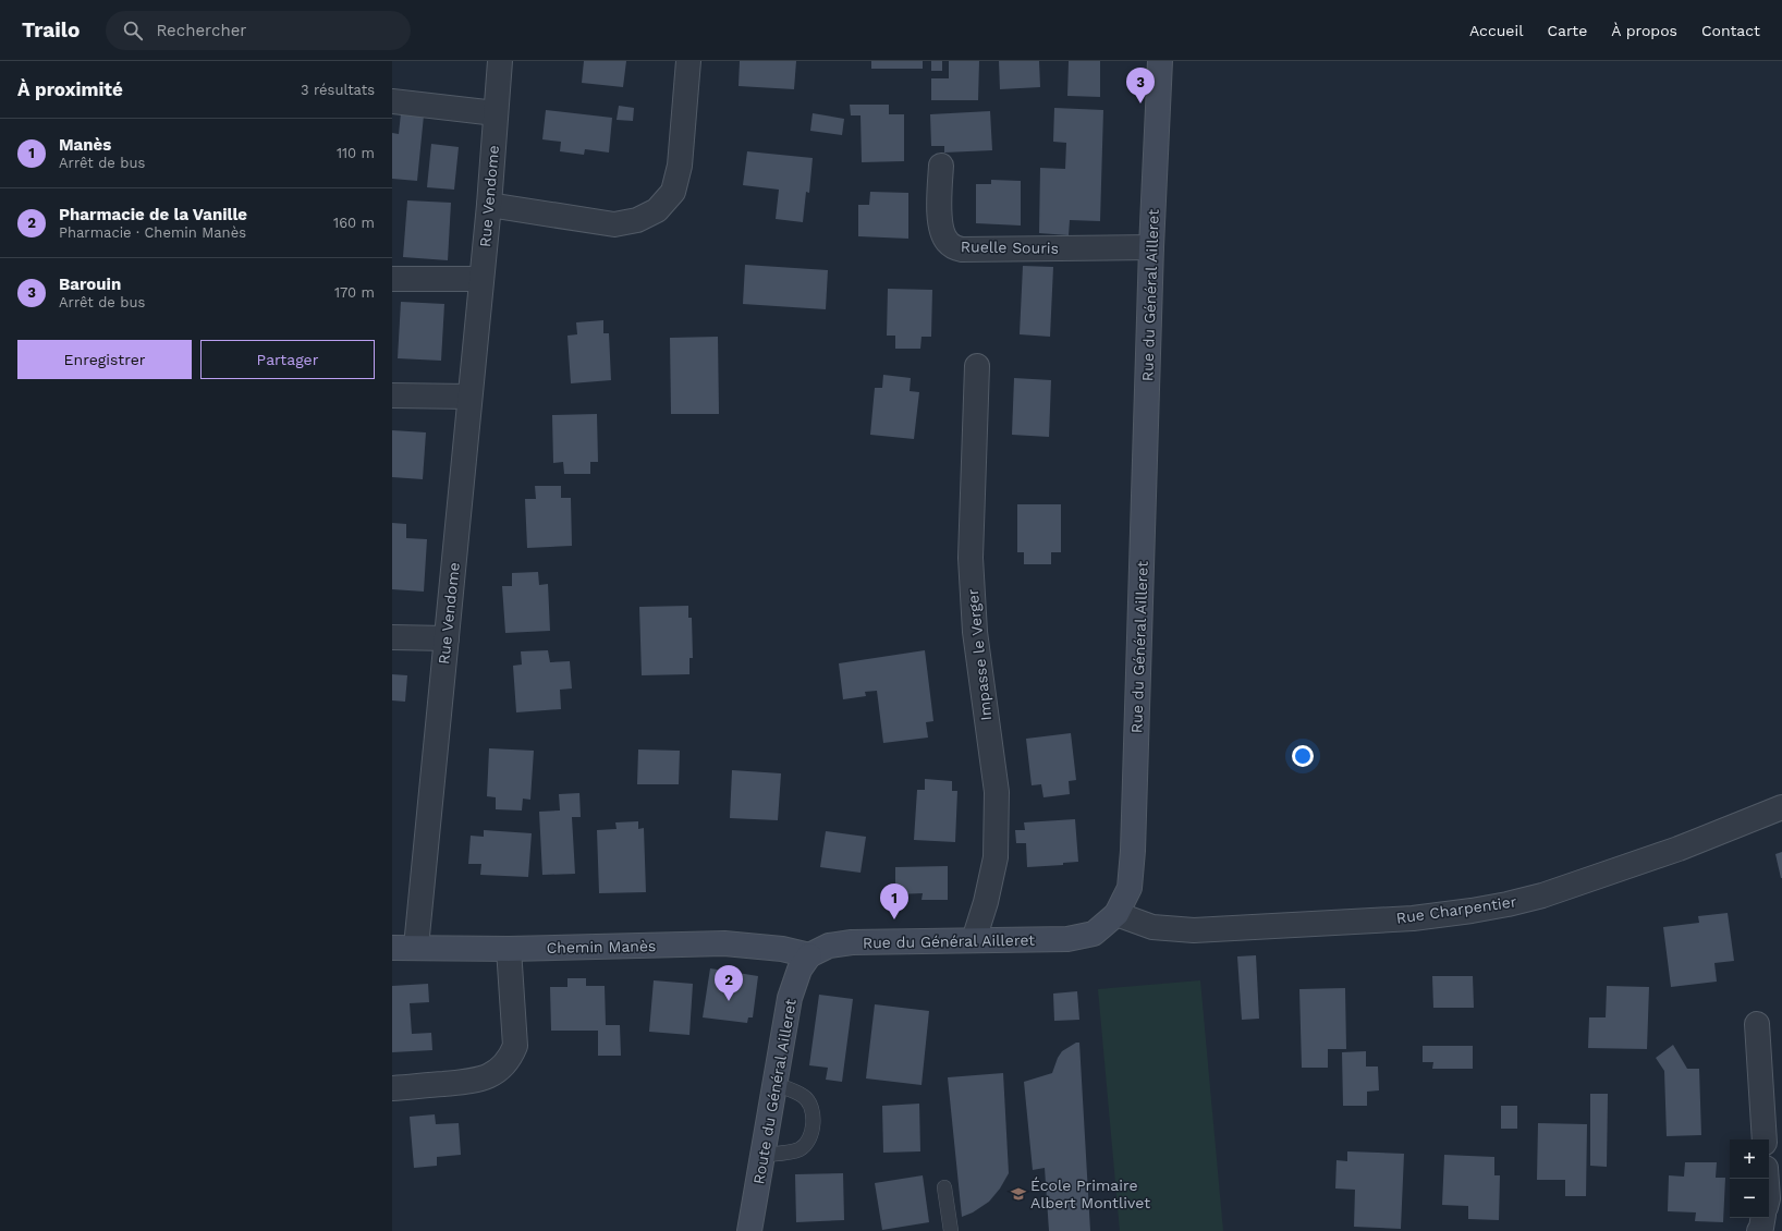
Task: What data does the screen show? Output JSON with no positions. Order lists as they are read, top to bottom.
{
  "streets": {
    "main road": ["Rue du Général Ailleret", "Chemin Manès", "Route du Général Ailleret"],
    "street": [
      "Rue Vendome",
      "Ruelle Souris",
      "Impasse le Verger",
      "Rue Charpentier"
    ]
  },
  "crossings": [
    ["Rue Vendome", "Chemin Manès"],
    ["Ruelle Souris", "Rue du Général Ailleret"],
    ["Rue du Général Ailleret", "Impasse le Verger"],
    ["Rue du Général Ailleret", "Rue Charpentier"],
    ["Rue du Général Ailleret", "Chemin Manès"],
    ["Rue du Général Ailleret", "Route du Général Ailleret"],
    ["Chemin Manès", "Route du Général Ailleret"]
  ],
  "places": {
    "school or university": ["École Primaire Albert Montlivet"]
  },
  "page": {
    "header": "Trailo",
    "search": "Rechercher",
    "nav": [
      "Accueil",
      "Carte",
      "À propos",
      "Contact"
    ],
    "heading": ["À proximité", "3 résultats"],
    "pins": ["3", "1", "2"],
    "list": [
      {
        "mark": "1",
        "name": "Manès",
        "note": "Arrêt de bus",
        "value": "110 m"
      },
      {
        "mark": "2",
        "name": "Pharmacie de la Vanille",
        "note": "Pharmacie · Chemin Manès",
        "value": "160 m"
      },
      {
        "mark": "3",
        "name": "Barouin",
        "note": "Arrêt de bus",
        "value": "170 m"
      }
    ],
    "buttons": ["Enregistrer", "Partager"],
    "map_buttons": ["+", "−"]
  }
}
